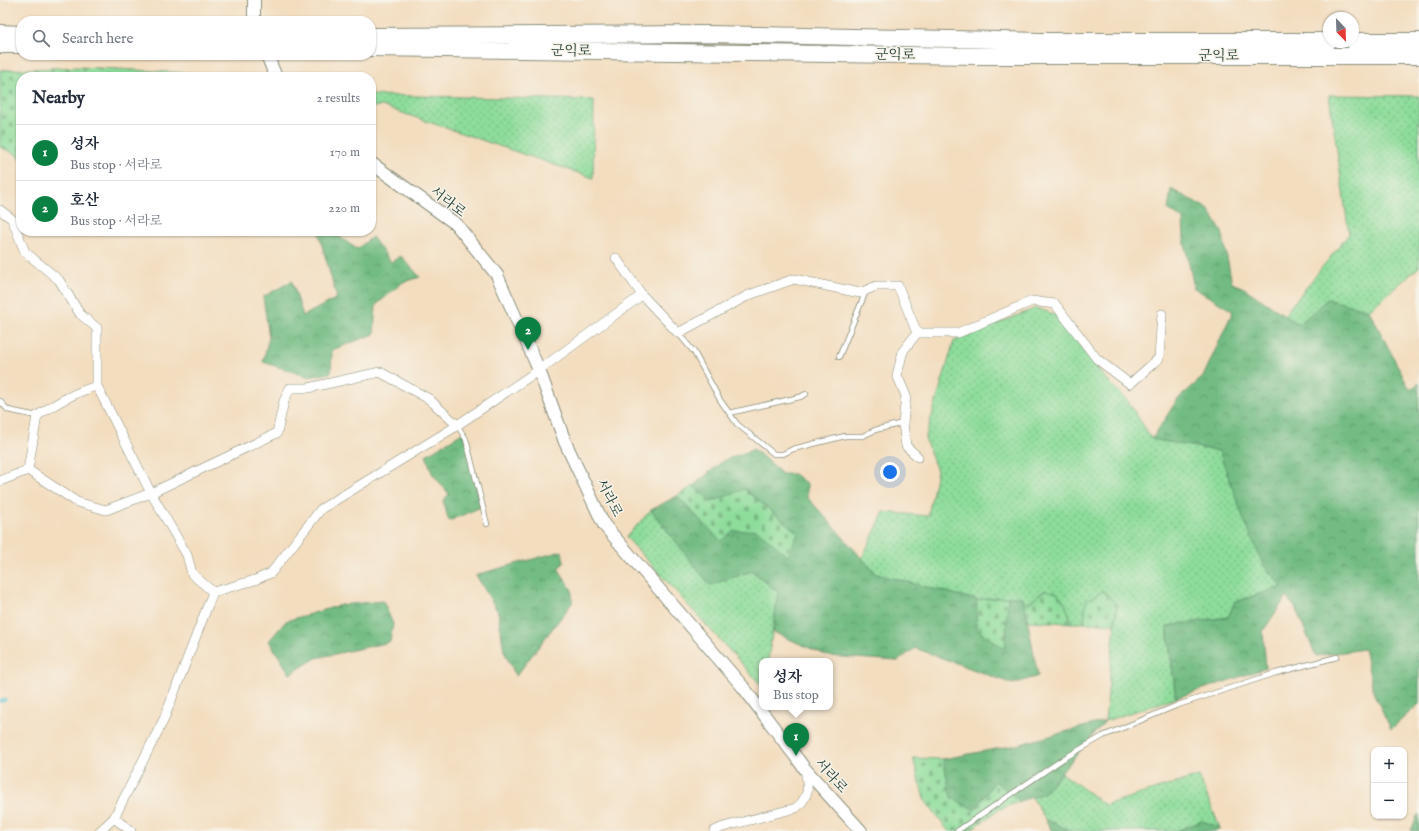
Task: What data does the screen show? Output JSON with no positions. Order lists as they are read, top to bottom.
{
  "streets": {
    "highway": ["군익로"],
    "street": ["서라로"]
  },
  "north": "bottom right",
  "page": {
    "search": "Search here",
    "heading": ["Nearby", "2 results"],
    "list": [
      {
        "mark": "1",
        "name": "성자",
        "note": "Bus stop · 서라로",
        "value": "170 m"
      },
      {
        "mark": "2",
        "name": "호산",
        "note": "Bus stop · 서라로",
        "value": "220 m"
      }
    ],
    "pins": ["2", "1"],
    "popup": ["성자", "Bus stop"],
    "map_buttons": ["+", "−"]
  }
}
